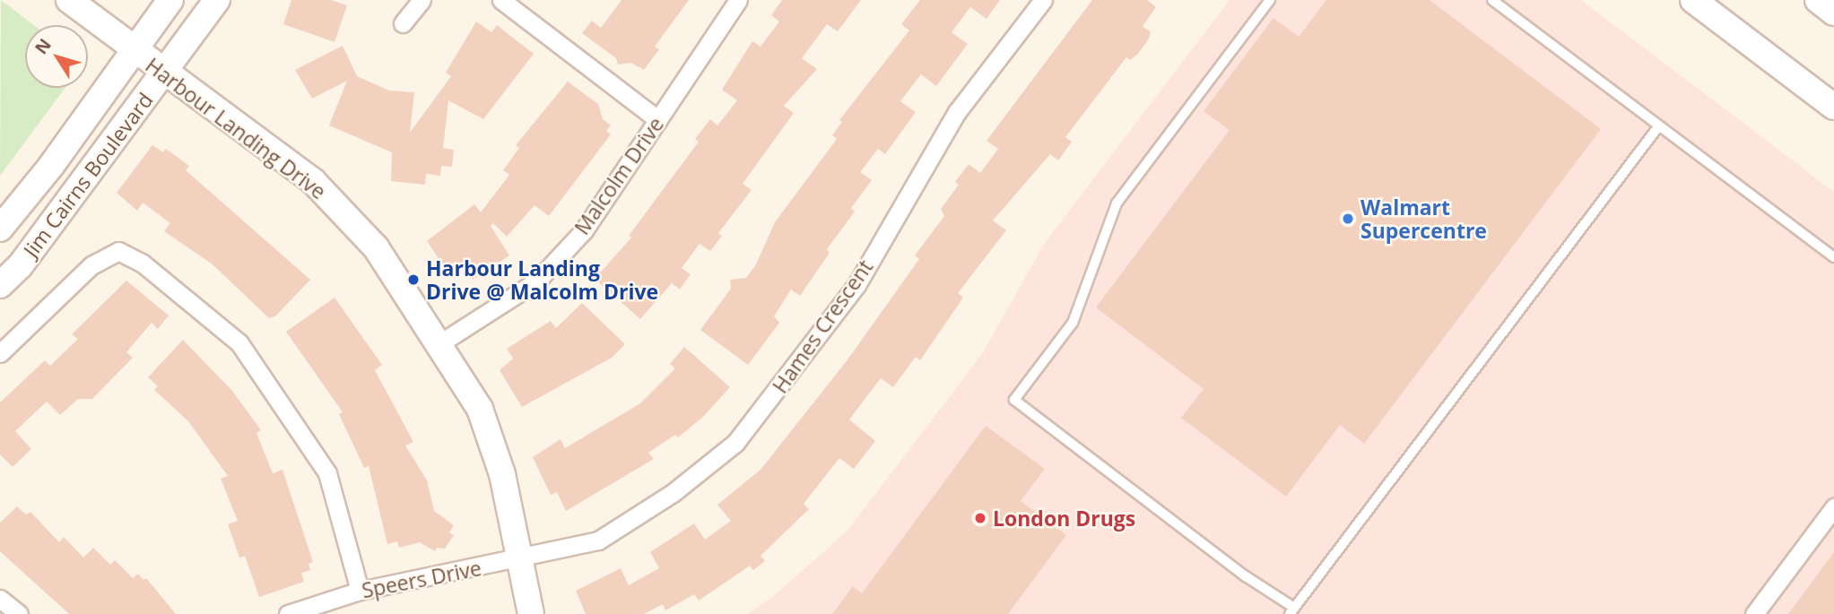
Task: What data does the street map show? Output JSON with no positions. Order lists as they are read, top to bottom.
{
  "streets": {
    "street": [
      "Harbour Landing Drive",
      "Jim Cairns Boulevard",
      "Malcolm Drive",
      "Hames Crescent",
      "Speers Drive"
    ]
  },
  "crossings": [
    ["Harbour Landing Drive", "Jim Cairns Boulevard"],
    ["Harbour Landing Drive", "Malcolm Drive"],
    ["Harbour Landing Drive", "Hames Crescent"],
    ["Harbour Landing Drive", "Speers Drive"],
    ["Hames Crescent", "Speers Drive"]
  ],
  "places": ["Walmart Supercentre", "Harbour Landing Drive @ Malcolm Drive", "London Drugs"],
  "north": "top left"
}
